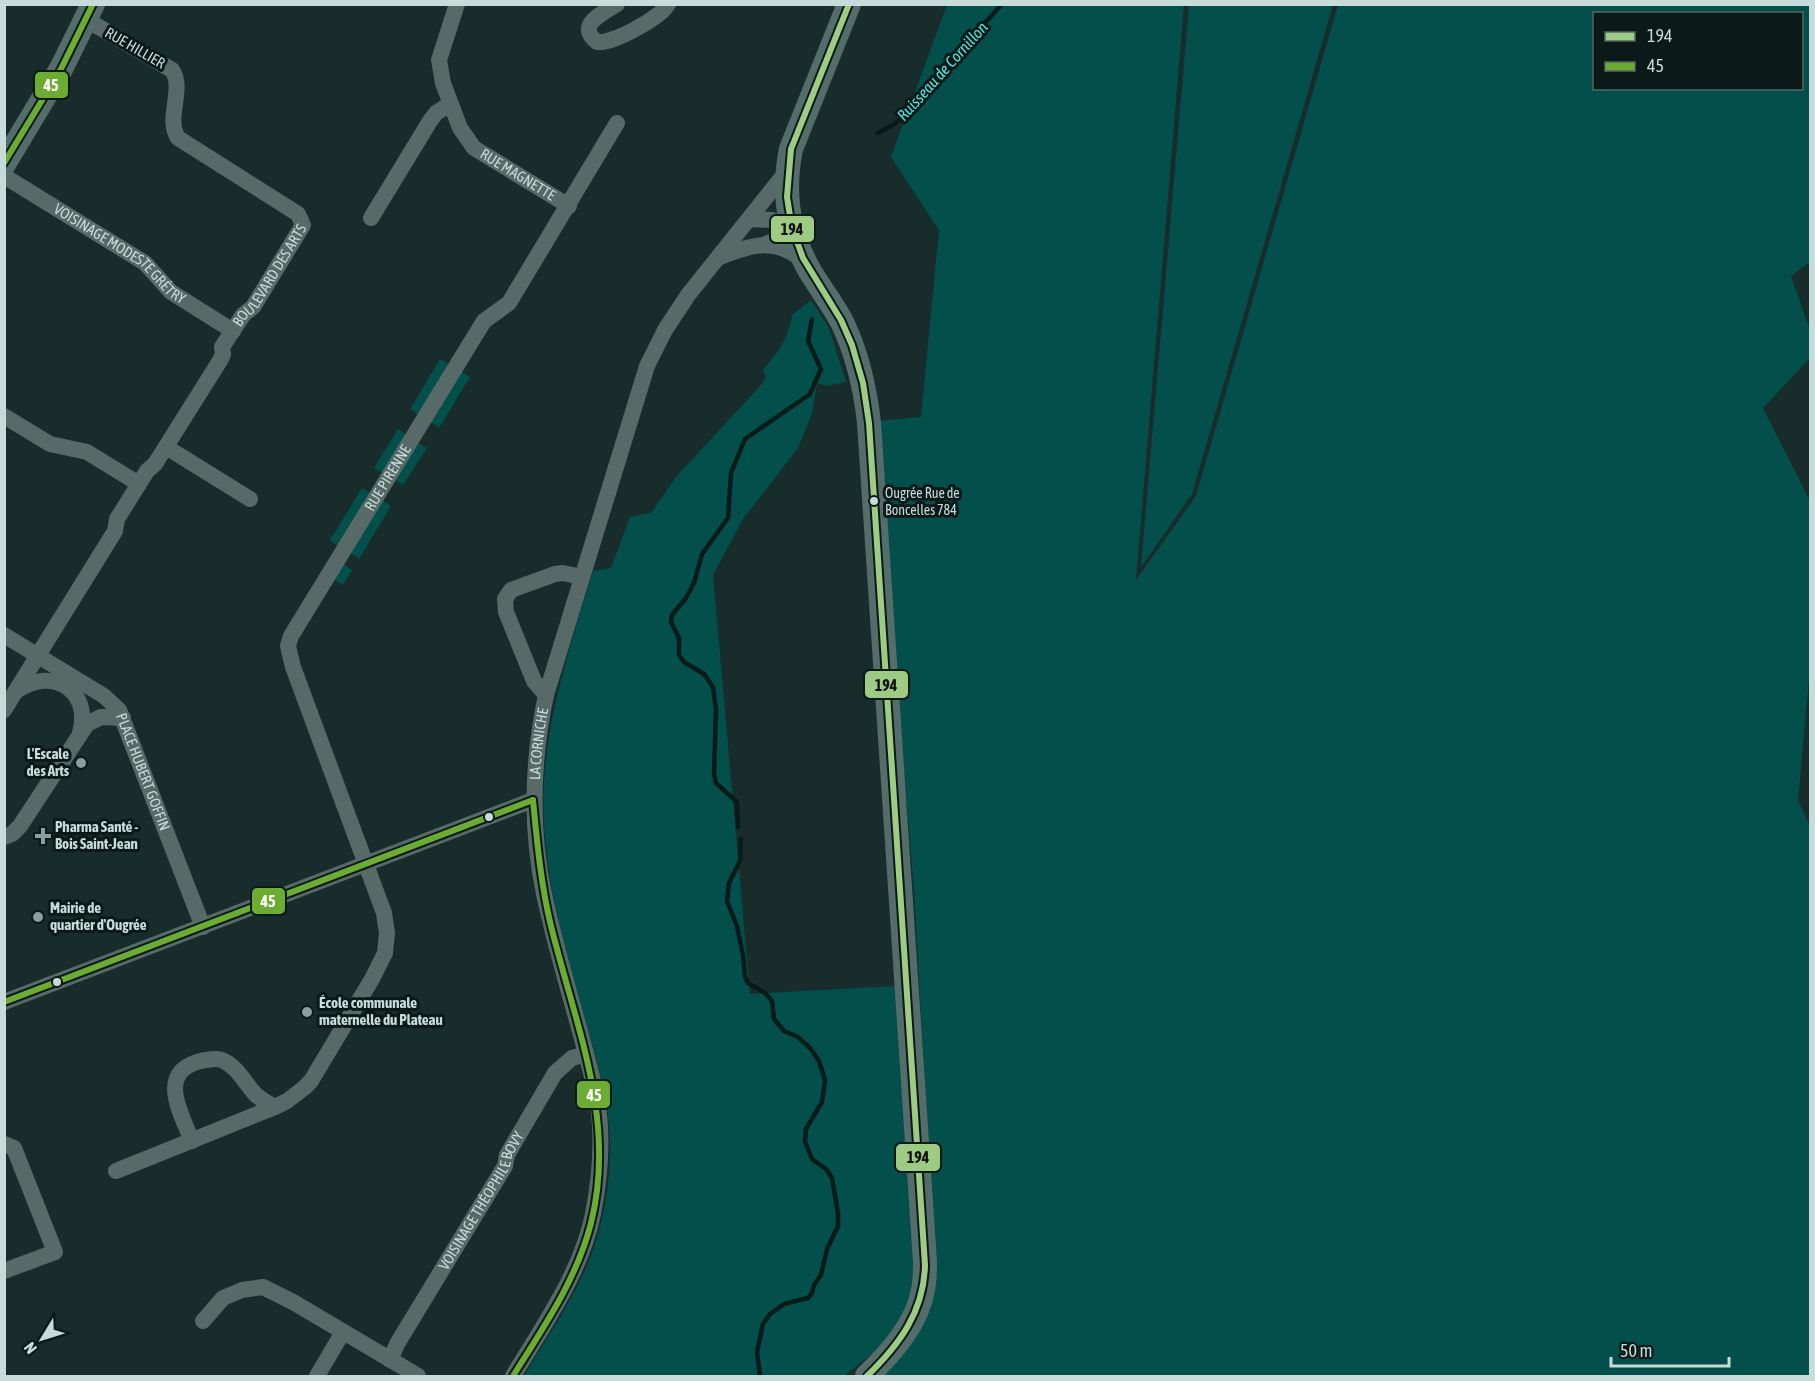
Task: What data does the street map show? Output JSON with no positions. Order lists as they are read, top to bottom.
{
  "streets": {
    "street": [
      "RUE HILLIER",
      "RUE MAGNETTE",
      "VOISINAGE MODESTE GRÉTRY",
      "BOULEVARD DES ARTS",
      "RUE PIRENNE",
      "LA CORNICHE",
      "PLACE HUBERT GOFFIN",
      "VOISINAGE THÉOPHILE BOVY"
    ]
  },
  "crossings": [
    ["RUE HILLIER", "BOULEVARD DES ARTS"],
    ["RUE MAGNETTE", "RUE PIRENNE"],
    ["VOISINAGE MODESTE GRÉTRY", "BOULEVARD DES ARTS"],
    ["BOULEVARD DES ARTS", "PLACE HUBERT GOFFIN"],
    ["LA CORNICHE", "VOISINAGE THÉOPHILE BOVY"]
  ],
  "water": ["Ruisseau de Cornillon"],
  "places": {
    "other": [
      "Ougrée Rue de Boncelles 784",
      "L'Escale des Arts",
      "Mairie de quartier d'Ougrée",
      "École communale maternelle du Plateau"
    ],
    "health": ["Pharma Santé - Bois Saint-Jean"]
  },
  "lines": ["transit line 194", "transit line 45"],
  "legend": ["194", "45"],
  "scale_bar": "50 m",
  "north": "bottom left"
}
